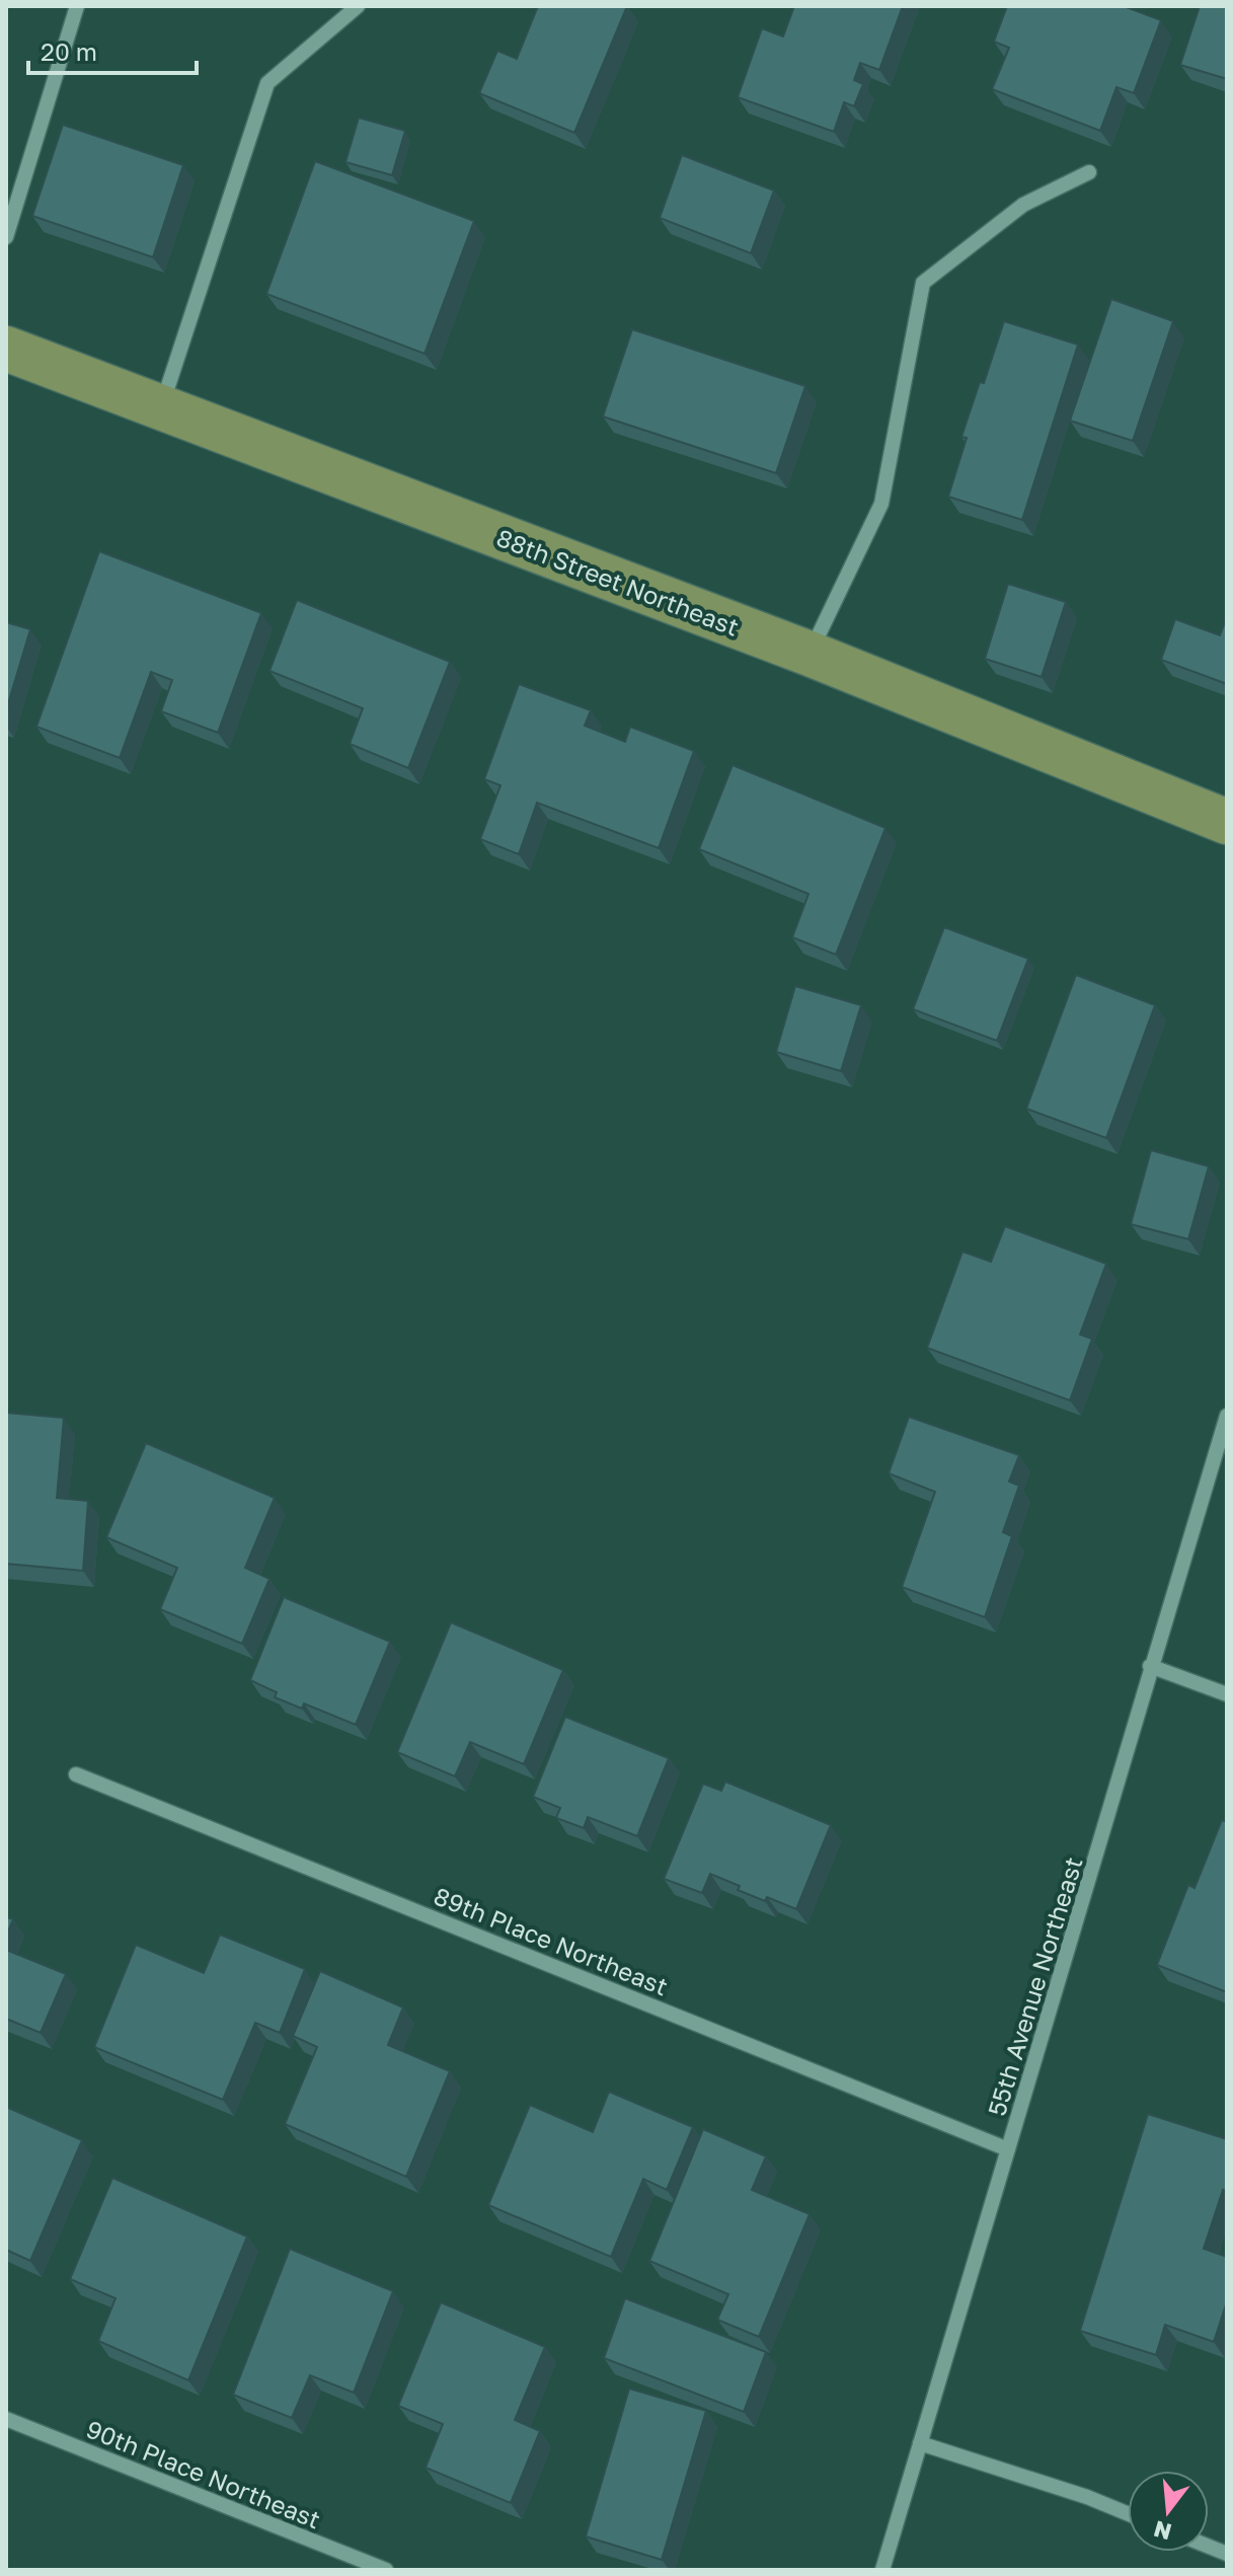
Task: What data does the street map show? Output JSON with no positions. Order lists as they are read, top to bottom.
{
  "streets": {
    "main road": ["88th Street Northeast"],
    "street": ["89th Place Northeast", "55th Avenue Northeast", "90th Place Northeast"]
  },
  "crossings": [
    ["89th Place Northeast", "55th Avenue Northeast"]
  ],
  "scale_bar": "20 m",
  "north": "bottom"
}
